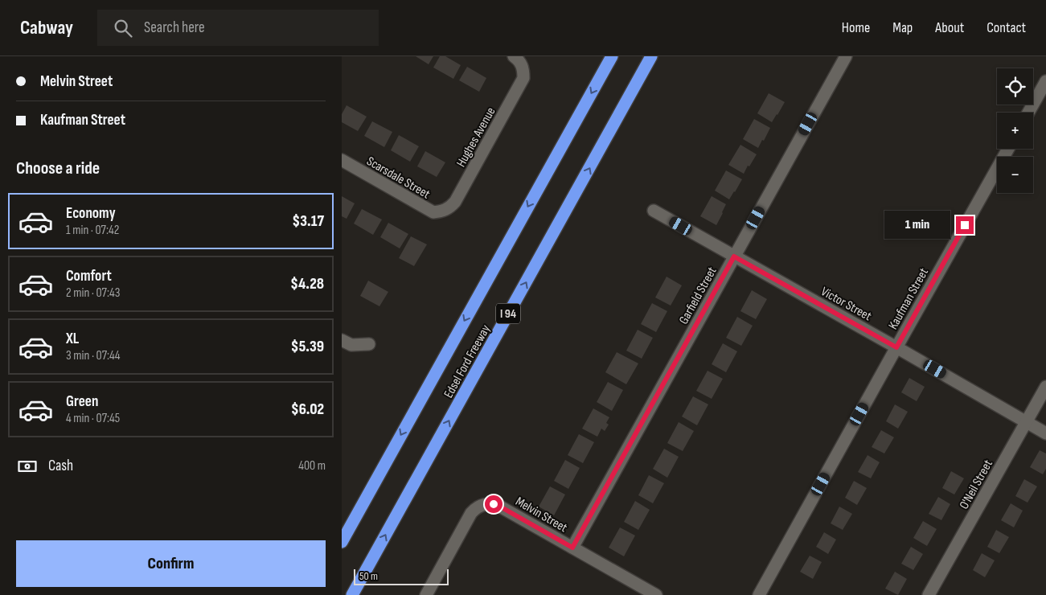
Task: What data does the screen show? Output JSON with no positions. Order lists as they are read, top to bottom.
{
  "streets": {
    "highway": ["I 94", "Edsel Ford Freeway"],
    "street": [
      "Hughes Avenue",
      "Scarsdale Street",
      "Garfield Street",
      "Kaufman Street",
      "Victor Street",
      "O'Neil Street",
      "Melvin Street"
    ]
  },
  "crossings": [
    ["Hughes Avenue", "Scarsdale Street"],
    ["Garfield Street", "Victor Street"],
    ["Garfield Street", "Melvin Street"],
    ["Kaufman Street", "Victor Street"],
    ["Victor Street", "O'Neil Street"]
  ],
  "scale_bar": "50 m",
  "page": {
    "header": "Cabway",
    "search": "Search here",
    "nav": [
      "Home",
      "Map",
      "About",
      "Contact"
    ],
    "banner": ["Melvin Street", "Kaufman Street"],
    "map_buttons": ["+", "−"],
    "heading": "Choose a ride",
    "list": [
      {
        "name": "Economy",
        "note": "1 min · 07:42",
        "value": "$3.17"
      },
      {
        "name": "Comfort",
        "note": "2 min · 07:43",
        "value": "$4.28"
      },
      {
        "name": "XL",
        "note": "3 min · 07:44",
        "value": "$5.39"
      },
      {
        "name": "Green",
        "note": "4 min · 07:45",
        "value": "$6.02"
      }
    ],
    "bubble": "1 min",
    "pay": ["Cash", "400 m"],
    "buttons": "Confirm",
    "scale": "50 m"
  }
}
